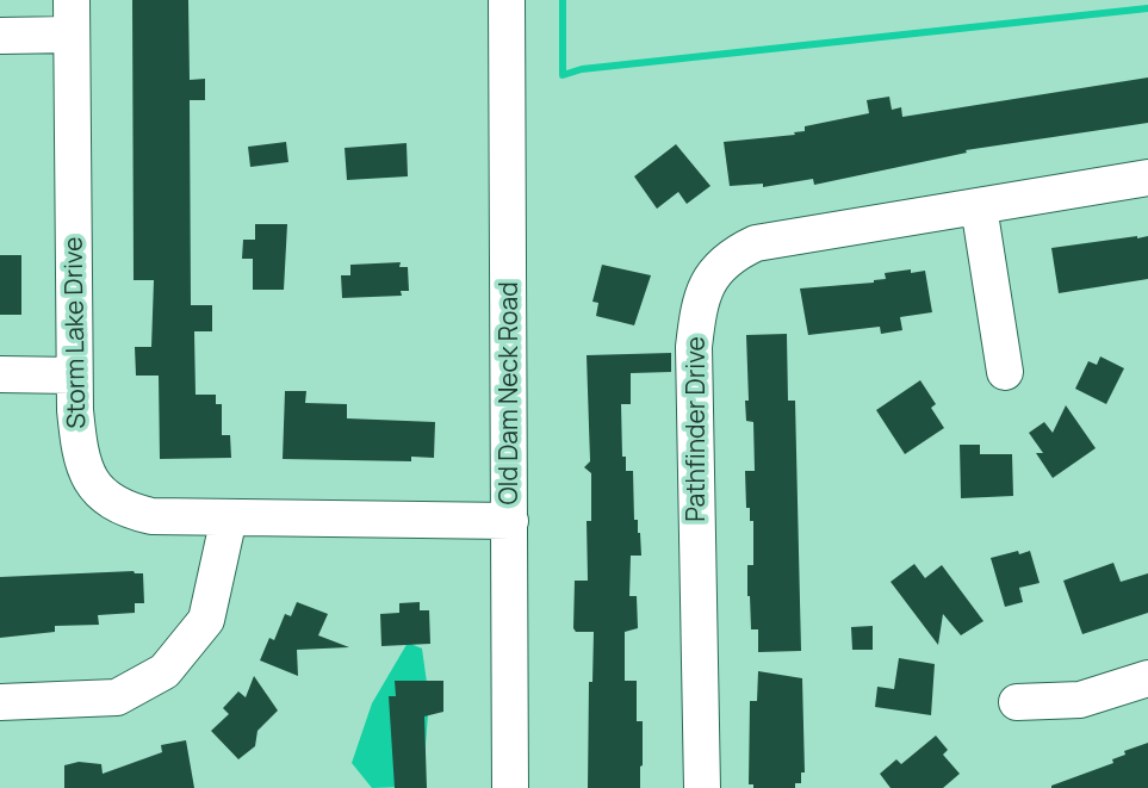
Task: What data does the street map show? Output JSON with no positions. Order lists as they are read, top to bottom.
{
  "streets": {
    "street": ["Storm Lake Drive", "Old Dam Neck Road", "Pathfinder Drive"]
  },
  "crossings": [
    ["Storm Lake Drive", "Old Dam Neck Road"]
  ]
}
